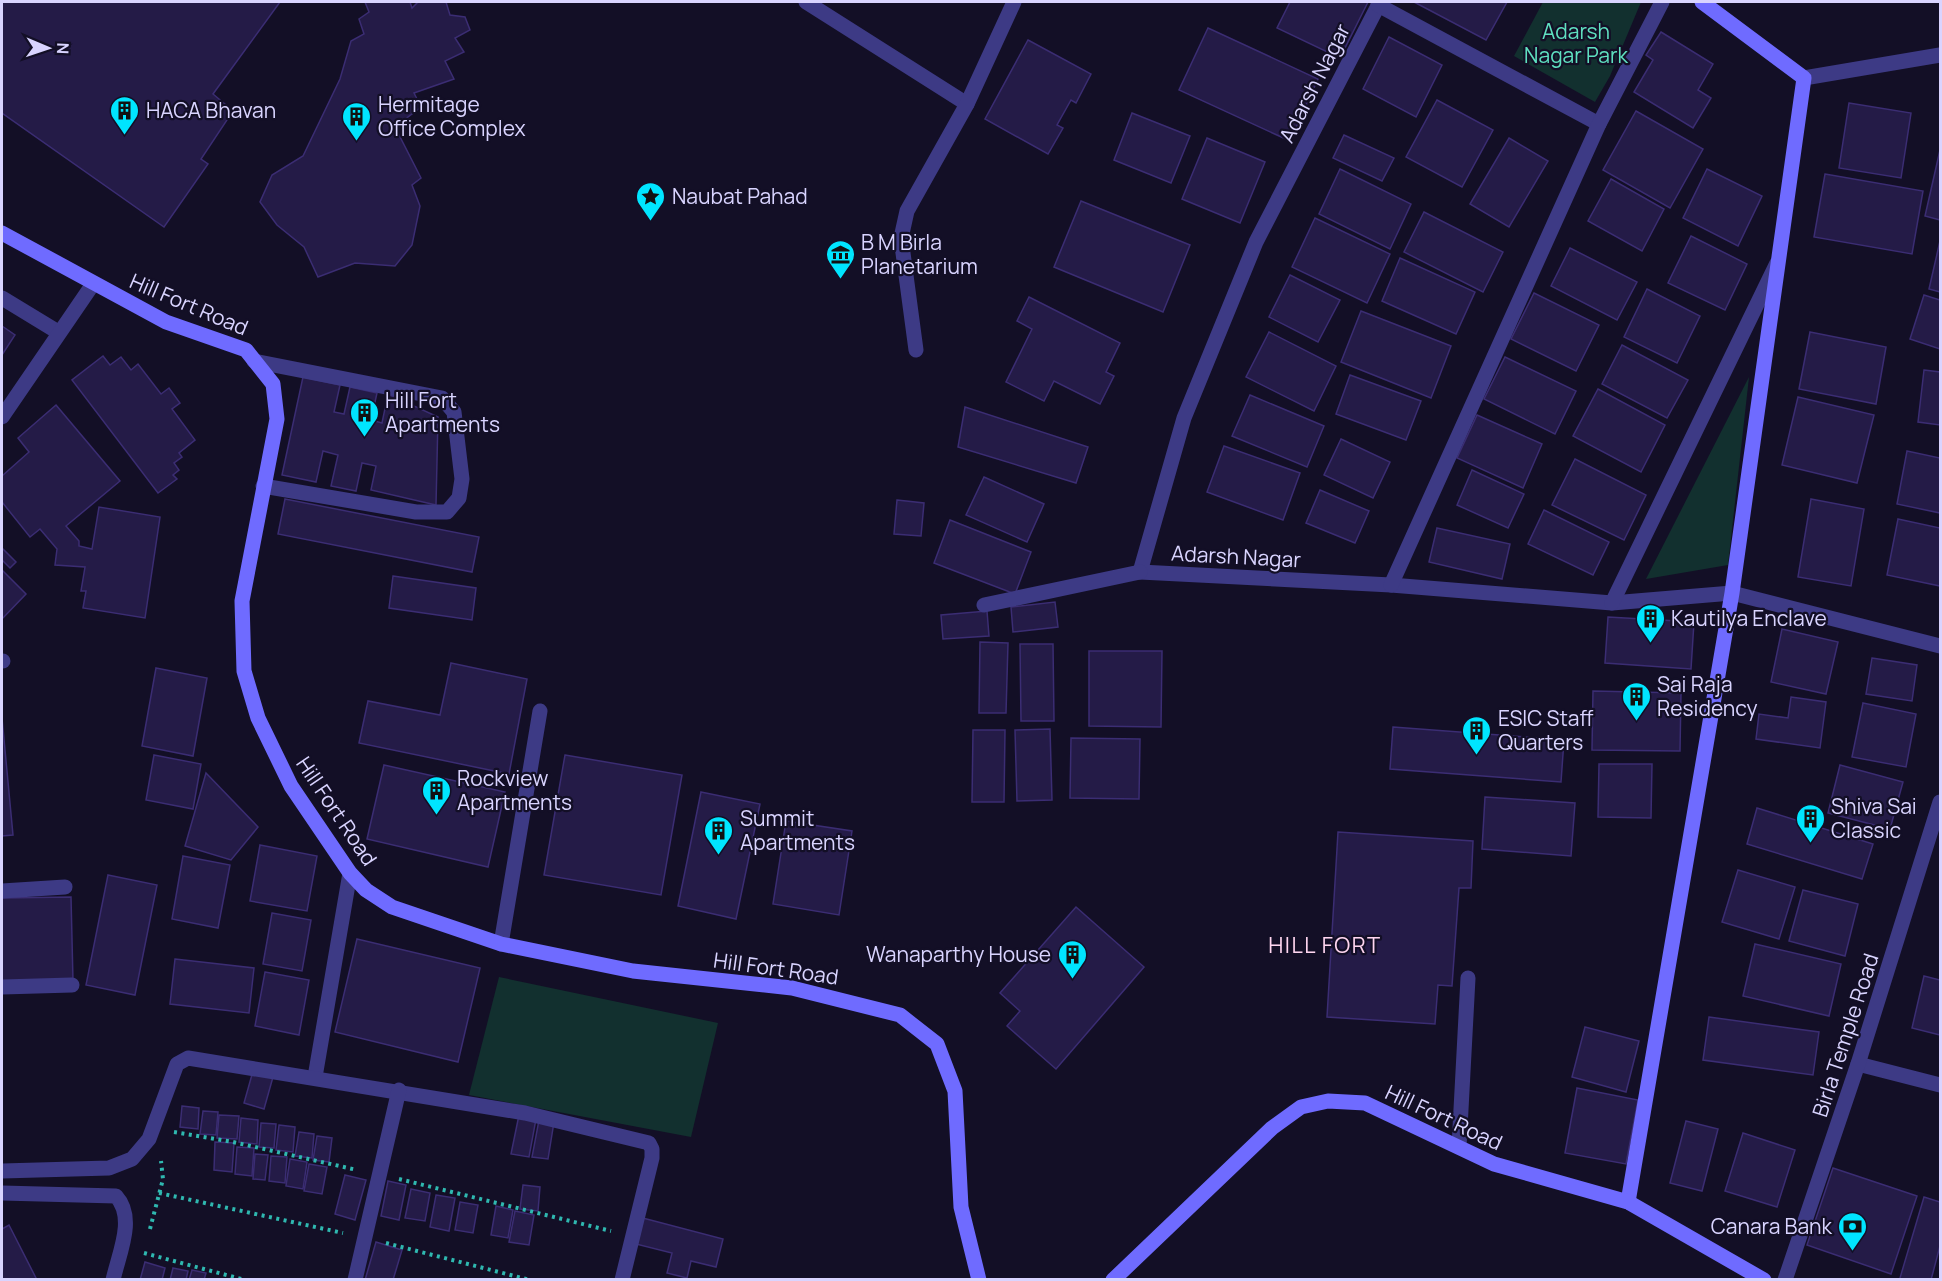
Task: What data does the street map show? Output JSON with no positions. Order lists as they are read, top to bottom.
{
  "streets": {
    "main road": ["Hill Fort Road"],
    "street": ["Adarsh Nagar", "Birla Temple Road"]
  },
  "districts": ["HILL FORT"],
  "parks": ["Adarsh Nagar Park"],
  "places": {
    "building": [
      "HACA Bhavan",
      "Hermitage Office Complex",
      "Hill Fort Apartments",
      "Kautilya Enclave",
      "Sai Raja Residency",
      "ESIC Staff Quarters",
      "Rockview Apartments",
      "Shiva Sai Classic",
      "Summit Apartments",
      "Wanaparthy House"
    ],
    "place": ["Naubat Pahad"],
    "museum": ["B M Birla Planetarium"],
    "bank": ["Canara Bank"]
  },
  "north": "right"
}
